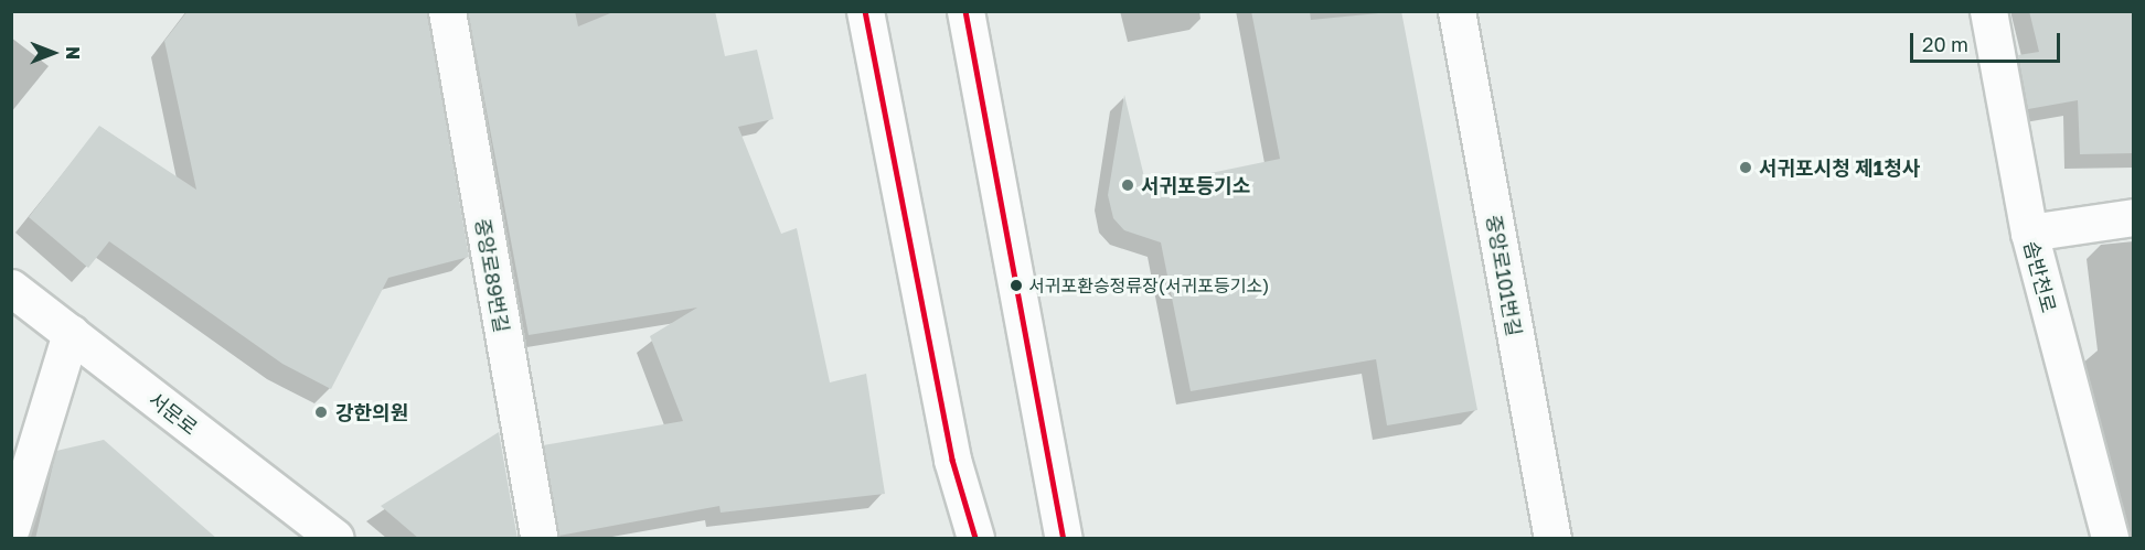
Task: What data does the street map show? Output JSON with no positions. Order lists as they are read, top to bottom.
{
  "streets": {
    "street": [
      "중앙로89번길",
      "중앙로101번길",
      "솜반천로",
      "서문로"
    ]
  },
  "places": [
    "서귀포시청 제1청사",
    "서귀포등기소",
    "서귀포환승정류장(서귀포등기소)",
    "강한의원"
  ],
  "scale_bar": "20 m",
  "north": "right"
}
